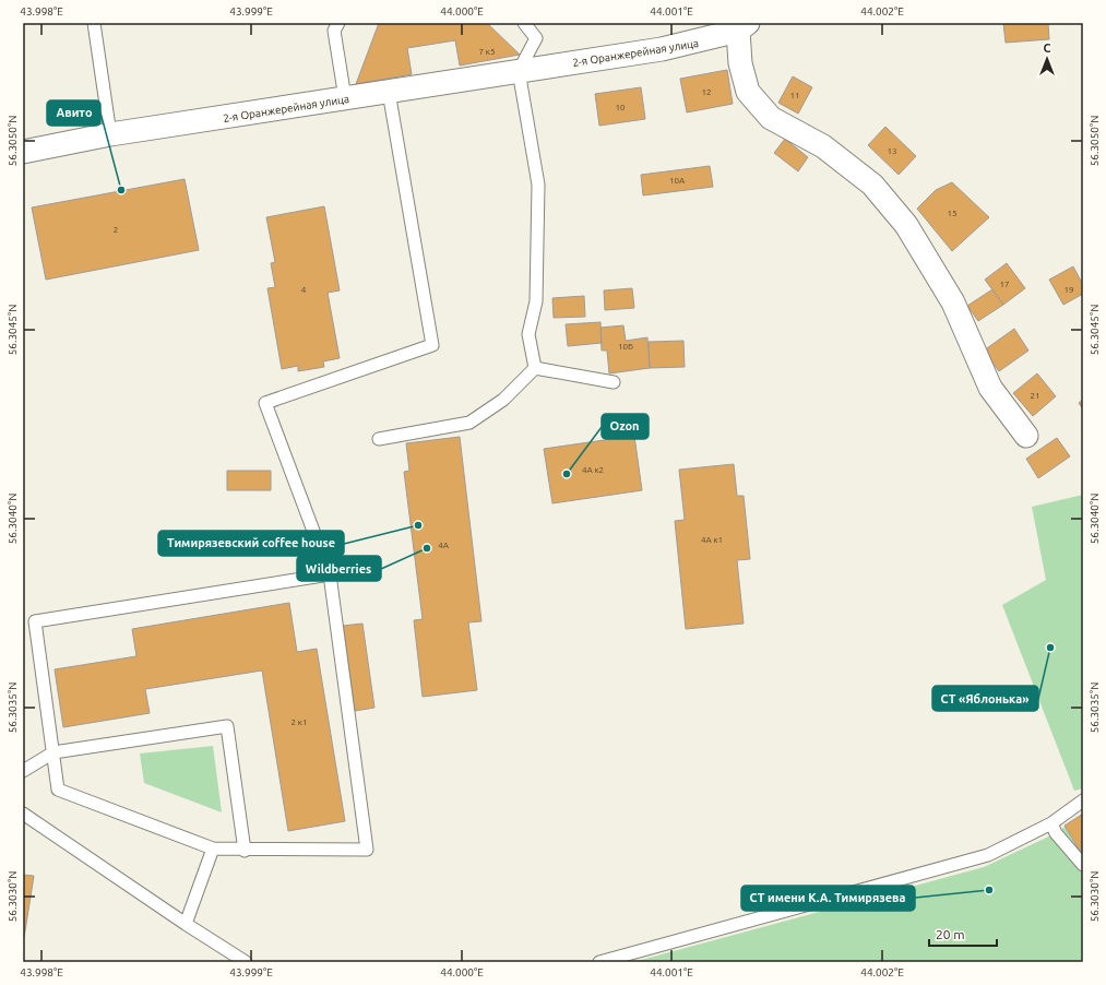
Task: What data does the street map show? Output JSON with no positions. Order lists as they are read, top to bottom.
{
  "streets": {
    "street": ["2-я Оранжерейная улица"]
  },
  "places": [
    "Авито",
    "Ozon",
    "Тимирязевский coffee house",
    "Wildberries",
    "СТ «Яблонька»",
    "СТ имени К.А. Тимирязева"
  ],
  "house_numbers": [
    "7 к5",
    "12",
    "11",
    "10",
    "13",
    "10А",
    "15",
    "2",
    "17",
    "4",
    "19",
    "10Б",
    "21",
    "4А к2",
    "4А к1",
    "4А",
    "2 к1"
  ],
  "scale_bar": "20 m",
  "north": "top",
  "coordinates": [
    "43.998°E",
    "43.999°E",
    "44.000°E",
    "44.001°E",
    "44.002°E",
    "56.3050°N",
    "56.3045°N",
    "56.3040°N",
    "56.3035°N",
    "56.3030°N"
  ]
}
